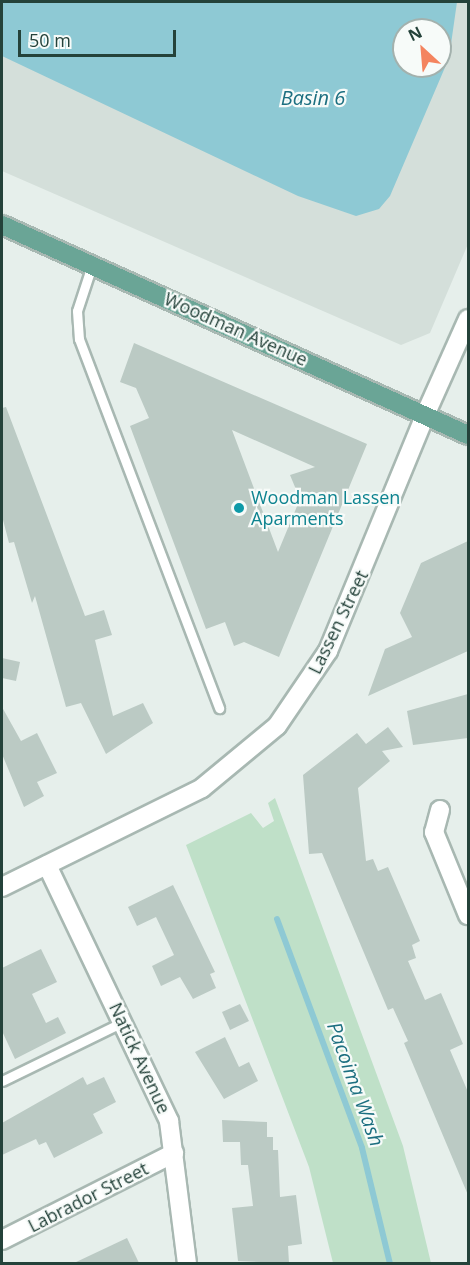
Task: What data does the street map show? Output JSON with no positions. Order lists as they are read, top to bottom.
{
  "streets": {
    "main road": ["Woodman Avenue"],
    "street": ["Lassen Street", "Natick Avenue", "Labrador Street"]
  },
  "crossings": [
    ["Woodman Avenue", "Lassen Street"],
    ["Lassen Street", "Natick Avenue"],
    ["Natick Avenue", "Labrador Street"]
  ],
  "water": ["Basin 6", "Pacoima Wash"],
  "places": ["Woodman Lassen Aparments"],
  "scale_bar": "50 m",
  "north": "top left"
}
